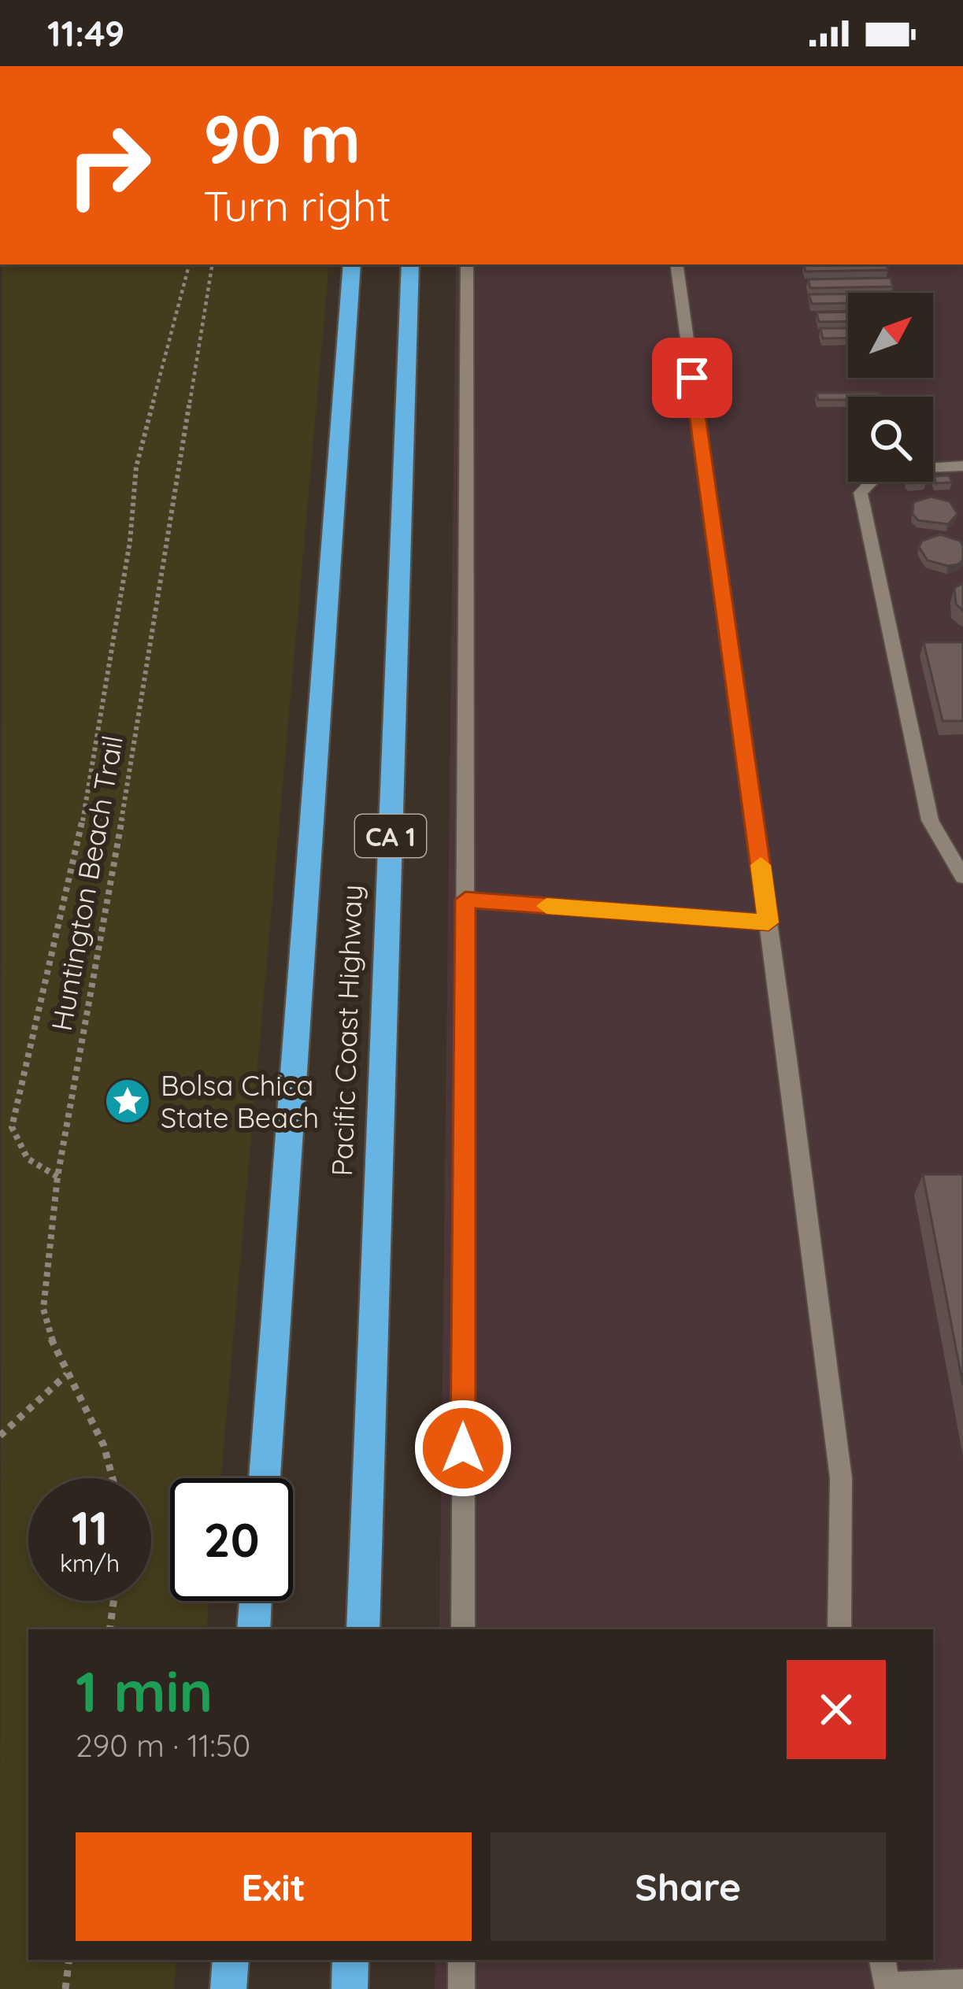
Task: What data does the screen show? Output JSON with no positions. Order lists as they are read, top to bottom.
{
  "streets": {
    "highway": ["CA 1", "Pacific Coast Highway"],
    "path": ["Huntington Beach Trail"]
  },
  "places": {
    "place": ["Bolsa Chica State Beach"]
  },
  "north": "top right",
  "page": {
    "status": "11:49",
    "turn": ["90 m", "Turn right"],
    "speed": "11 km/h",
    "limit": "20",
    "heading": ["1 min", "290 m · 11:50"],
    "buttons": ["Exit", "Share"]
  }
}
